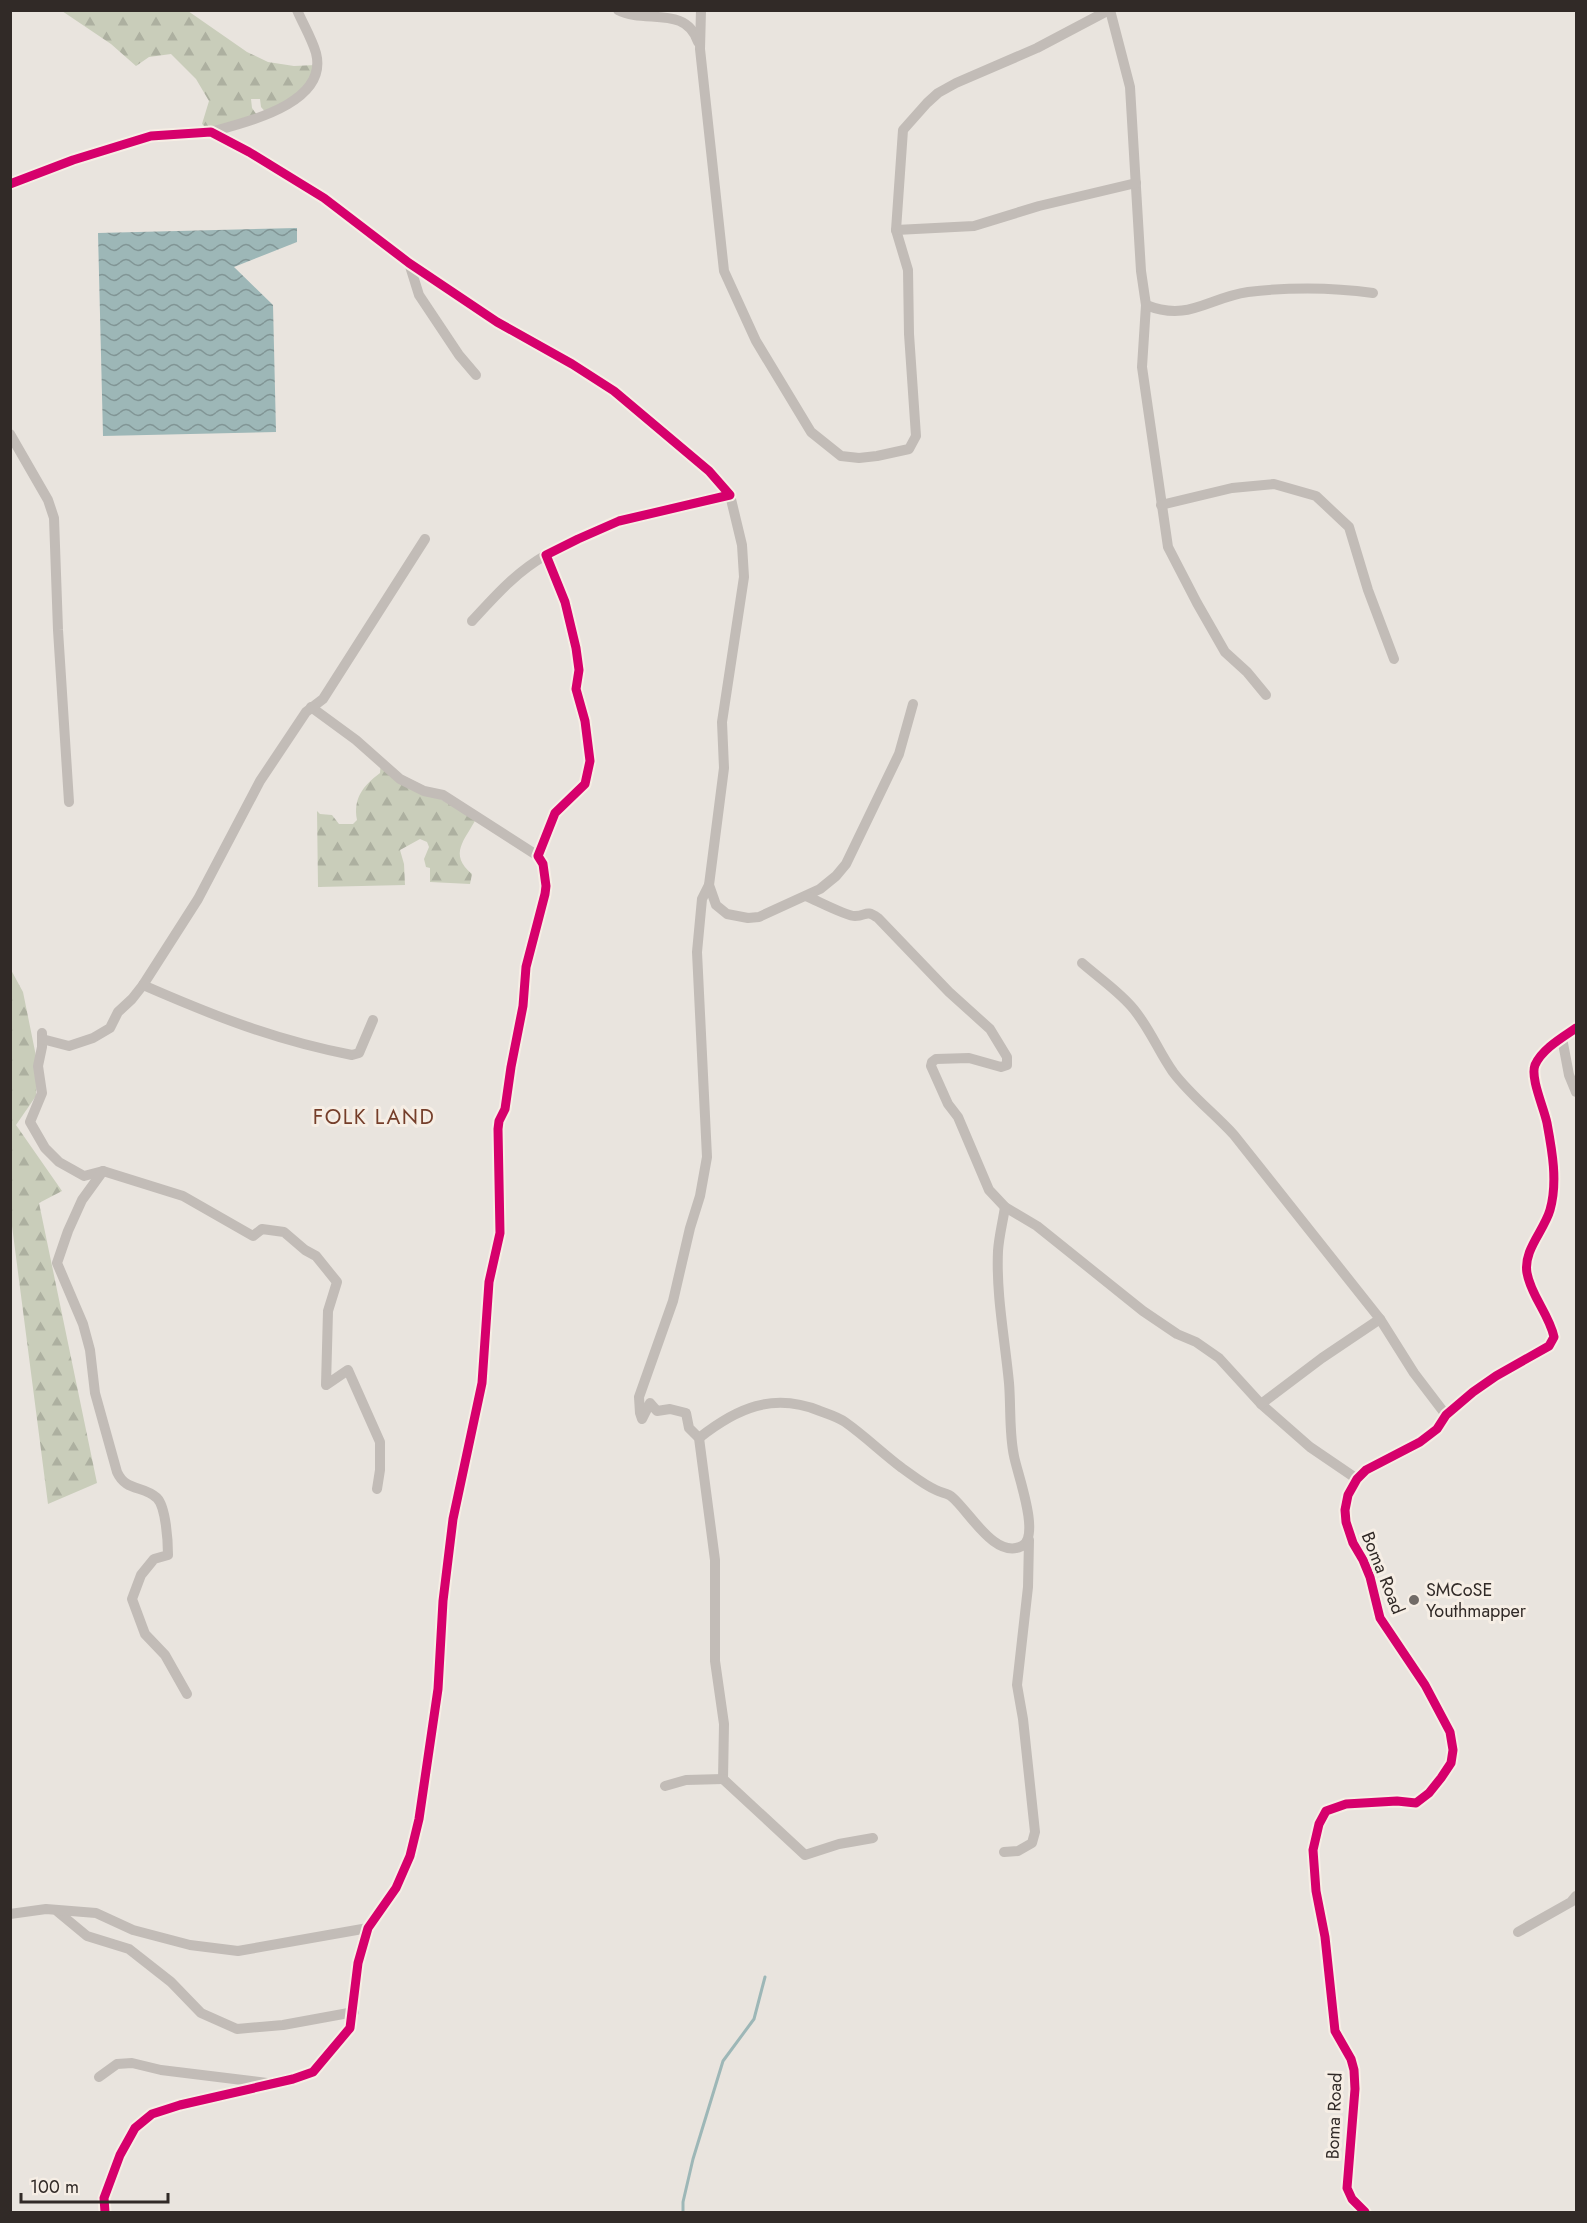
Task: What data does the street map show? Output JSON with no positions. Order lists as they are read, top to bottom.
{
  "streets": {
    "street": ["Boma Road"]
  },
  "districts": ["FOLK LAND"],
  "places": ["SMCoSE Youthmapper"],
  "scale_bar": "100 m"
}
